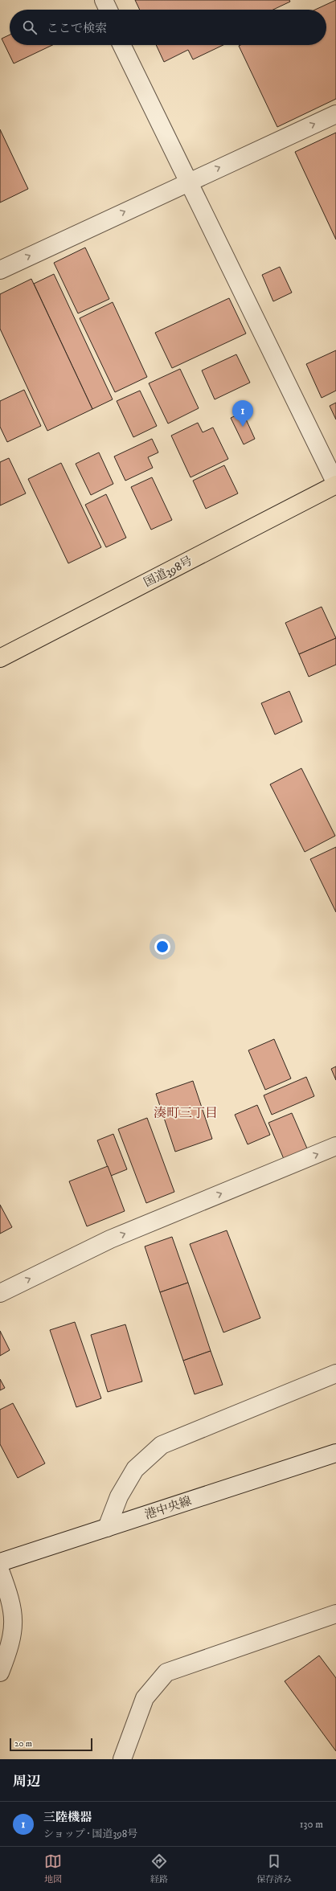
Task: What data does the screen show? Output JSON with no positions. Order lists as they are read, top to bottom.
{
  "streets": {
    "highway": ["国道398号"],
    "street": ["港中央線"]
  },
  "districts": ["湊町三丁目"],
  "scale_bar": "20 m",
  "page": {
    "search": "ここで検索",
    "pins": "1",
    "scale": "20 m",
    "heading": "周辺",
    "list": [
      {
        "mark": "1",
        "name": "三陸機器",
        "note": "ショップ · 国道398号",
        "value": "130 m"
      }
    ],
    "nav": ["地図", "経路", "保存済み"]
  }
}
